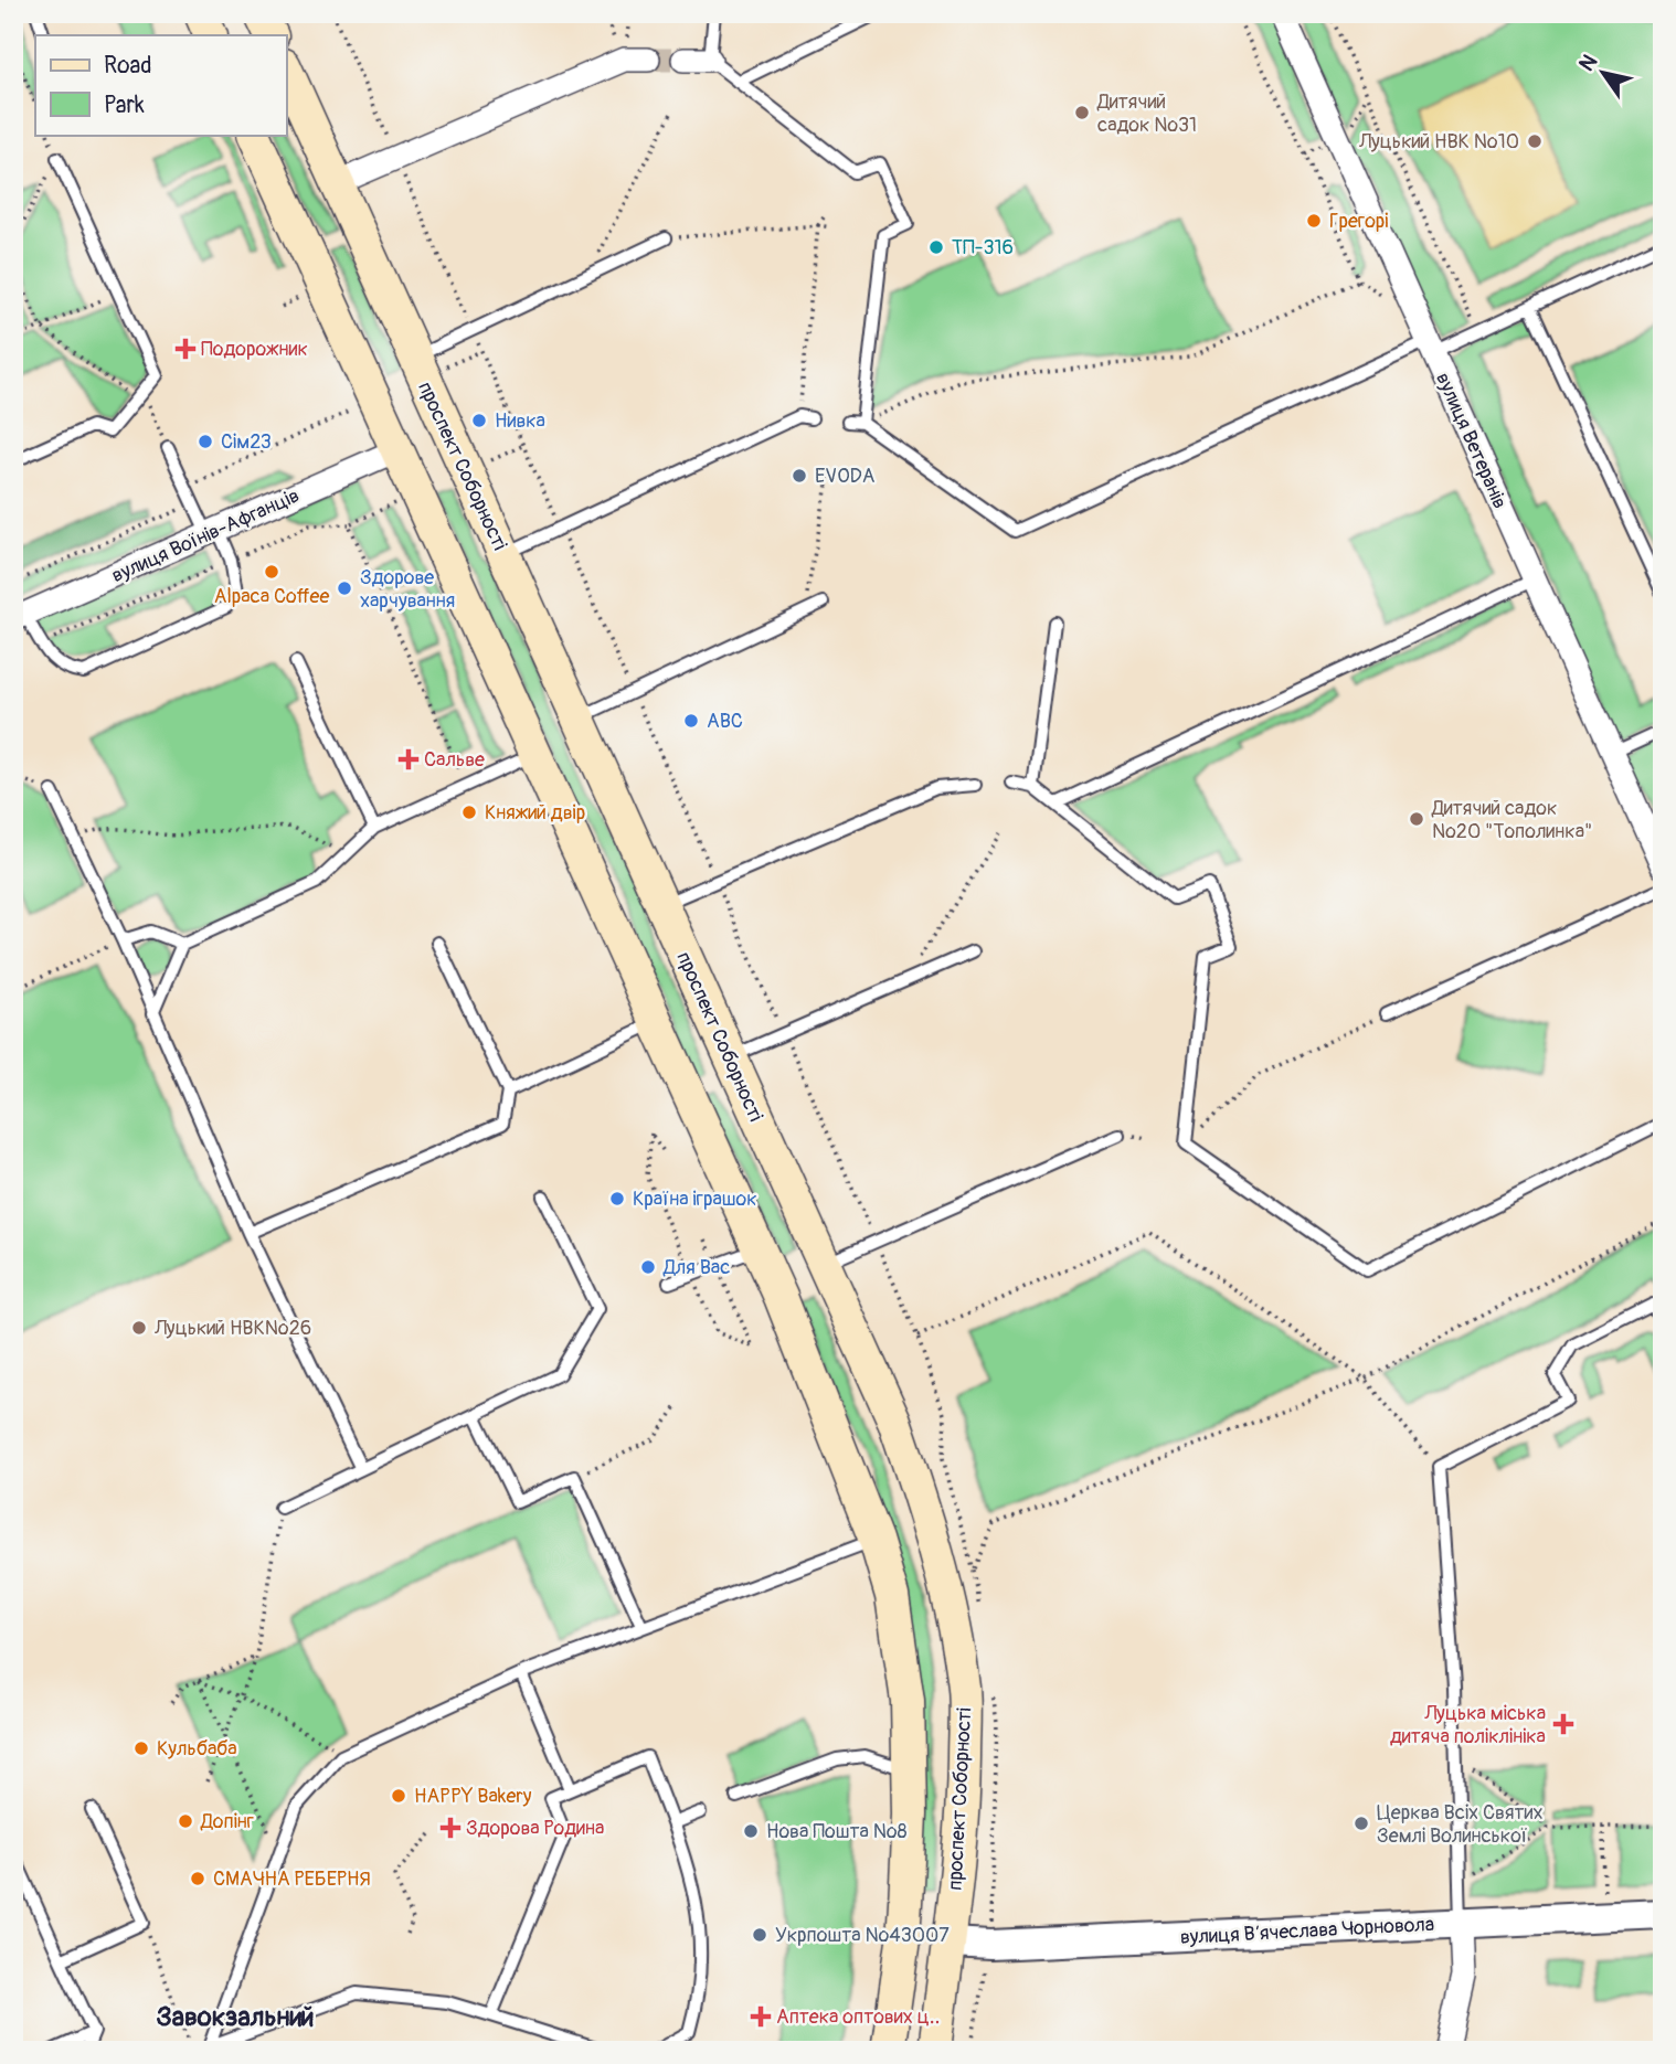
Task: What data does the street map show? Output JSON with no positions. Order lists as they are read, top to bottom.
{
  "streets": {
    "main road": ["проспект Соборності"],
    "street": ["вулиця Ветеранів", "вулиця Воїнів-Афганців", "вулиця Вʼячеслава Чорновола"]
  },
  "crossings": [
    ["проспект Соборності", "вулиця Вʼячеслава Чорновола"]
  ],
  "districts": ["Завокзальний"],
  "places": {
    "other": [
      "Дитячий садок №31",
      "Луцький НВК №10",
      "Грегорі",
      "ТП-316",
      "Нивка",
      "Сім23",
      "EVODA",
      "Alpaca Coffee",
      "Здорове харчування",
      "АВС",
      "Княжий двір",
      "Дитячий садок №20 \"Тополинка\"",
      "Країна іграшок",
      "Для Вас",
      "Луцький НВК№26",
      "Кульбаба",
      "HAPPY Bakery",
      "Допінг",
      "Церква Всіх Святих Землі Волинської",
      "Нова Пошта №8",
      "СМАЧНА РЕБЕРНЯ",
      "Укрпошта №43007"
    ],
    "health": [
      "Подорожник",
      "Сальве",
      "Луцька міська дитяча поліклініка",
      "Здорова Родина",
      "Аптека оптових ц‥"
    ]
  },
  "legend": ["Road", "Park"],
  "north": "top left"
}
